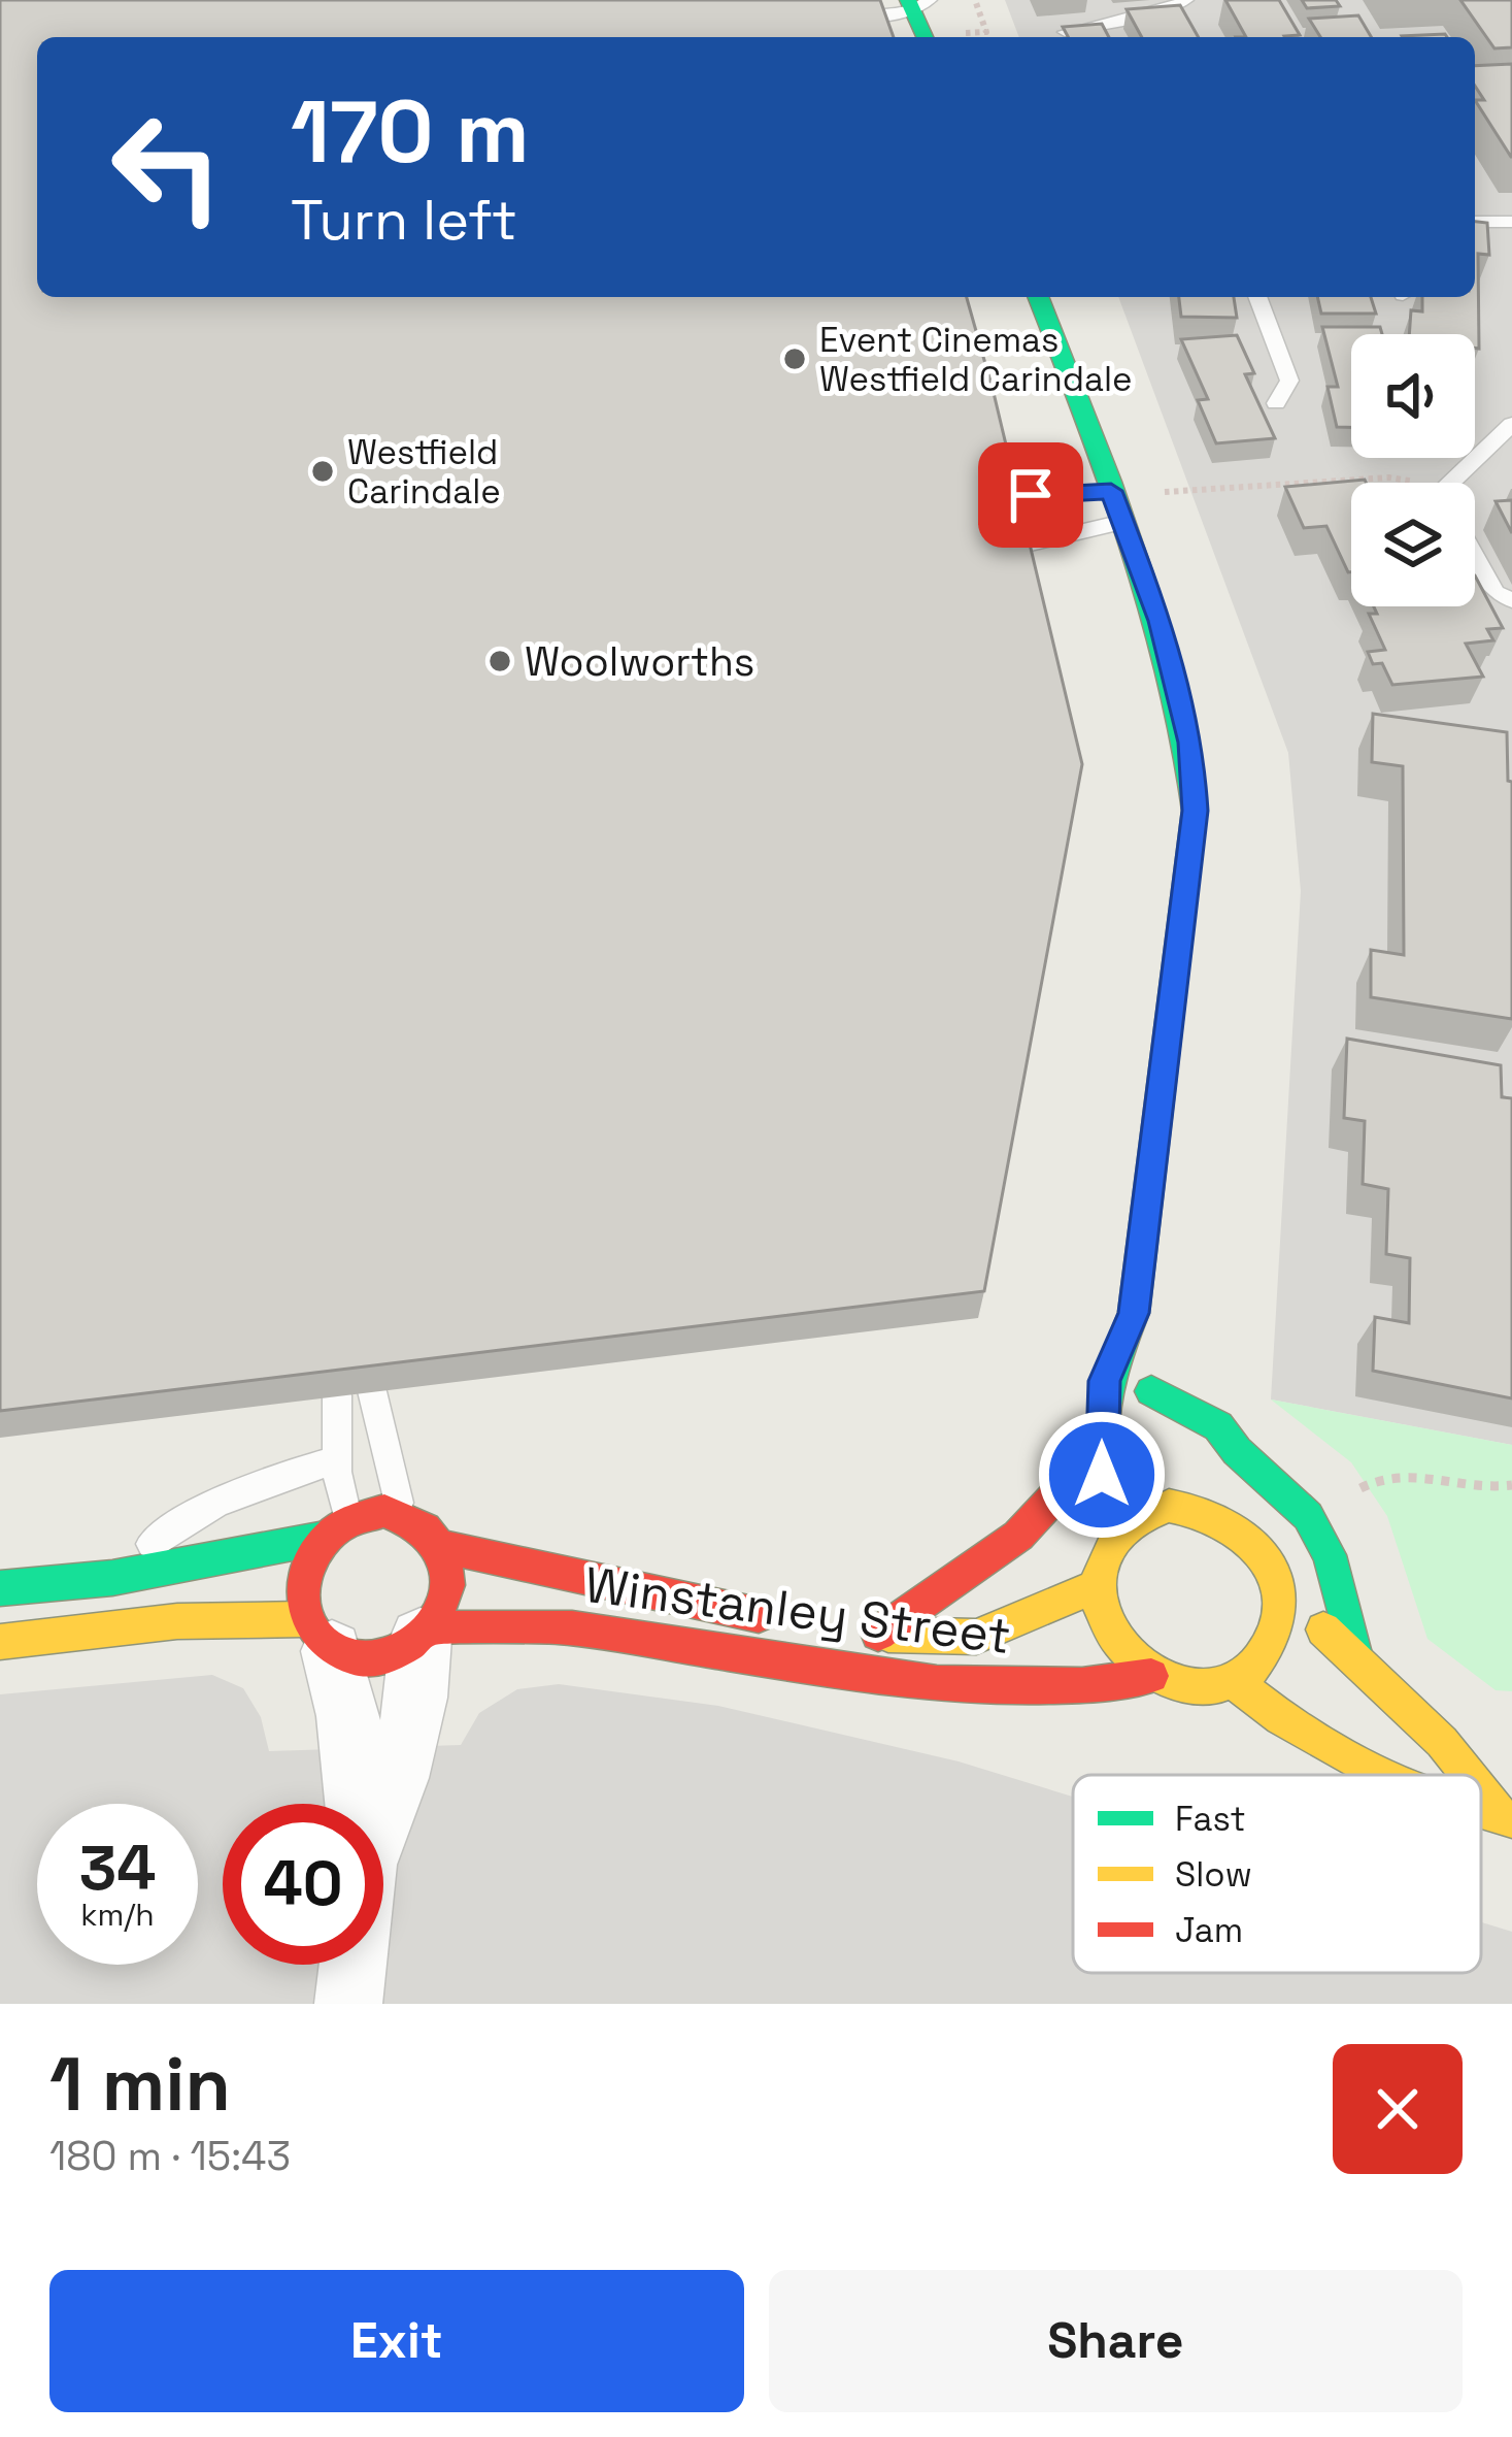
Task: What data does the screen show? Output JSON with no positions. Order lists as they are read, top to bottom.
{
  "streets": {
    "street": ["Winstanley Street"]
  },
  "places": ["Event Cinemas Westfield Carindale", "Westfield Carindale", "Woolworths"],
  "legend": ["Fast", "Slow", "Jam"],
  "page": {
    "turn": ["170 m", "Turn left"],
    "speed": "34 km/h",
    "limit": "40",
    "heading": ["1 min", "180 m · 15:43"],
    "buttons": ["Exit", "Share"]
  }
}
